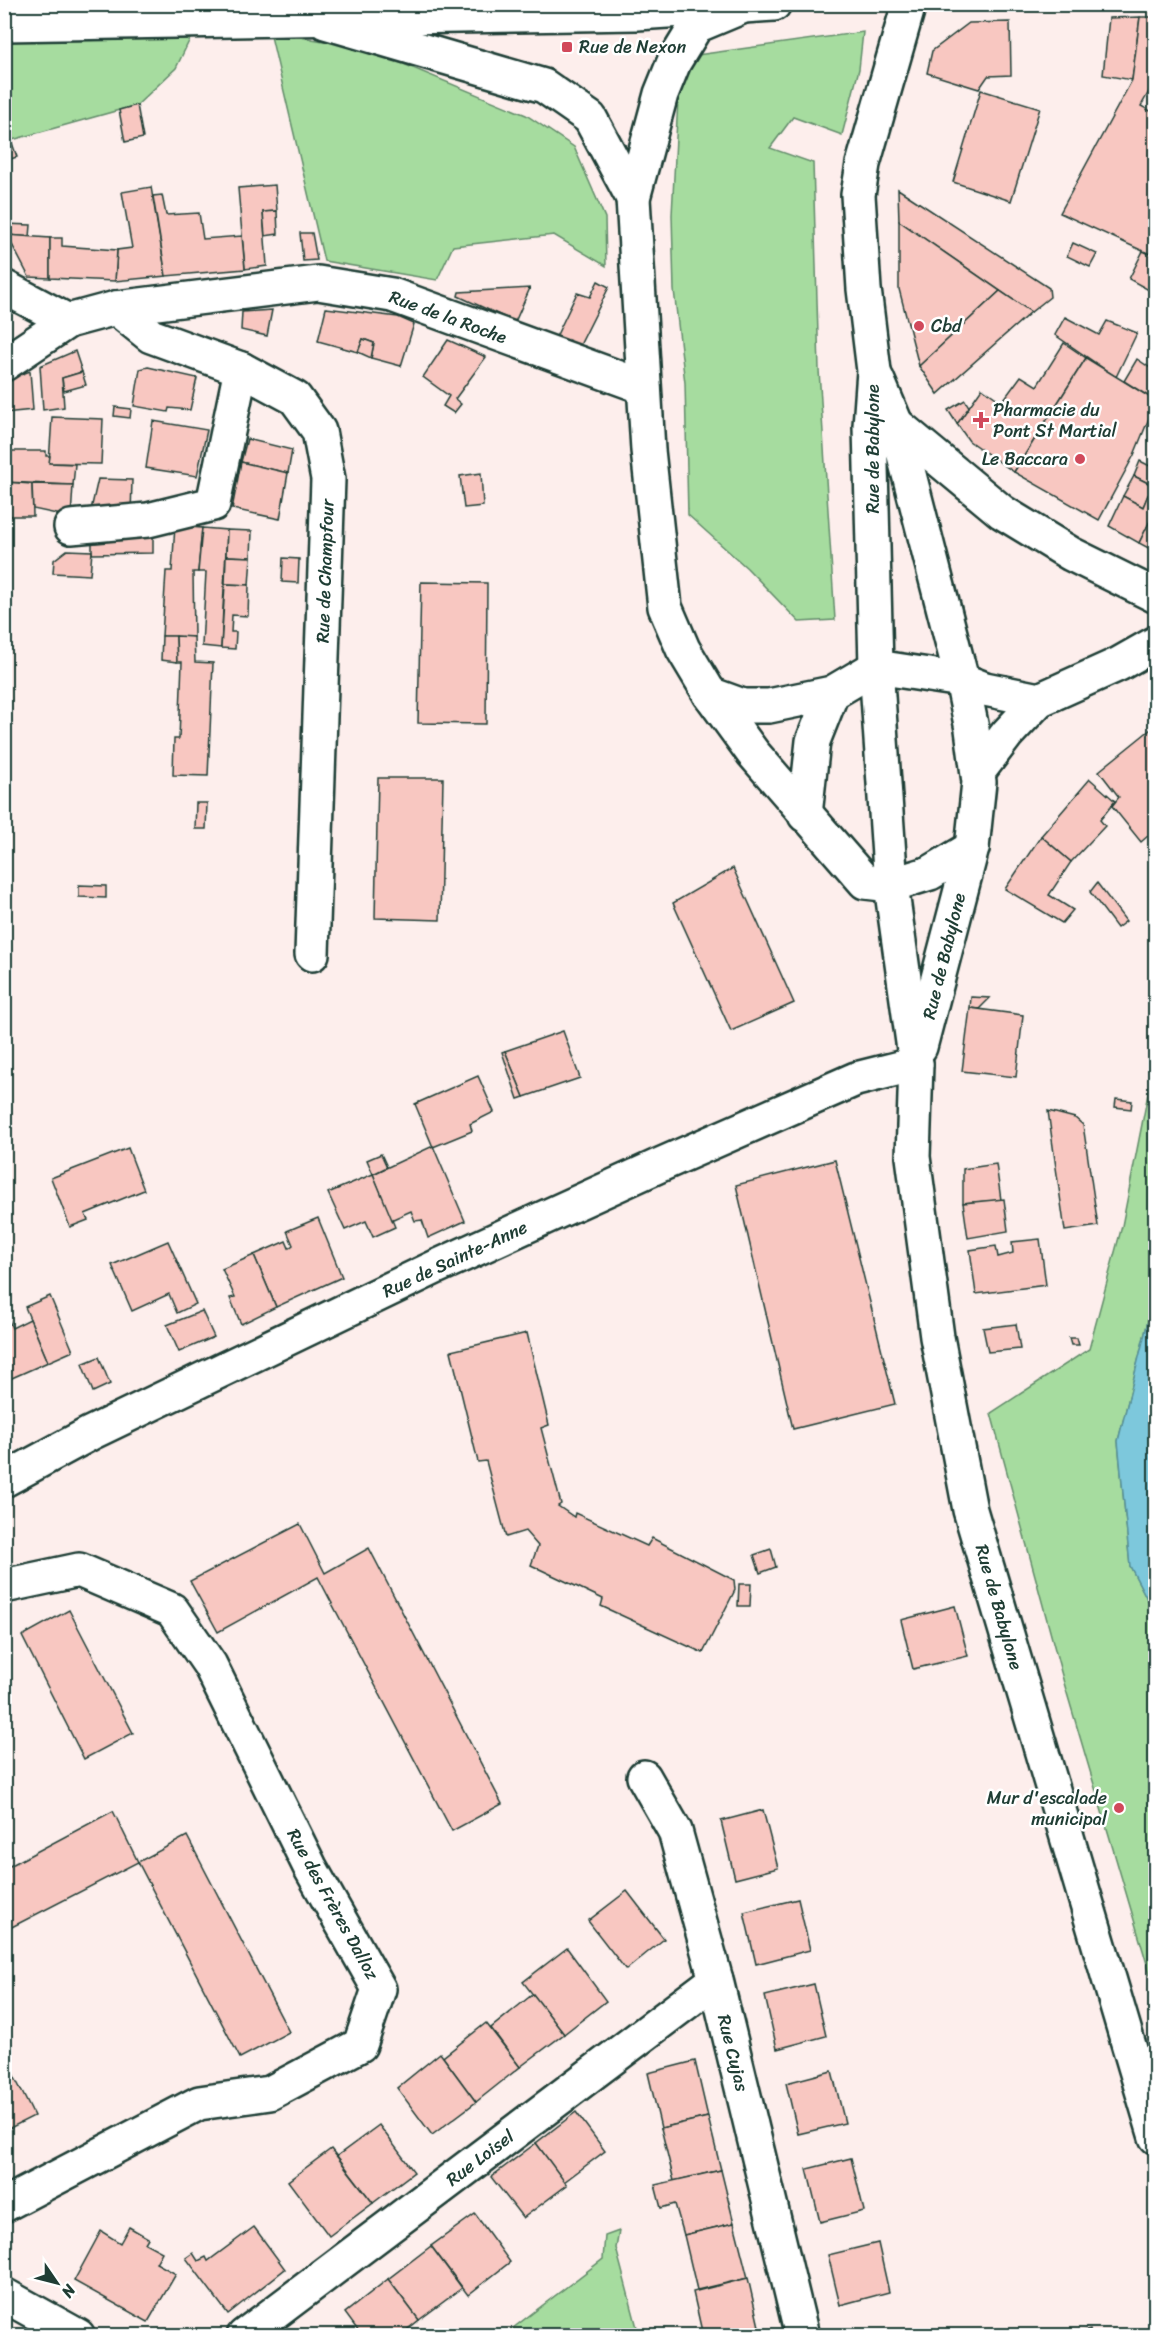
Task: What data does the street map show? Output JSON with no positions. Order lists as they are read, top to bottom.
{
  "streets": {
    "street": [
      "Rue de la Roche",
      "Rue de Babylone",
      "Rue de Champfour",
      "Rue de Sainte-Anne",
      "Rue des Frères Dalloz",
      "Rue Cujas",
      "Rue Loisel"
    ]
  },
  "crossings": [
    ["Rue de la Roche", "Rue de Champfour"],
    ["Rue de Babylone", "Rue de Sainte-Anne"],
    ["Rue Cujas", "Rue Loisel"]
  ],
  "places": {
    "transit": ["Rue de Nexon"],
    "other": ["Cbd", "Le Baccara", "Mur d'escalade municipal"],
    "health": ["Pharmacie du Pont St Martial"]
  },
  "north": "bottom right"
}
